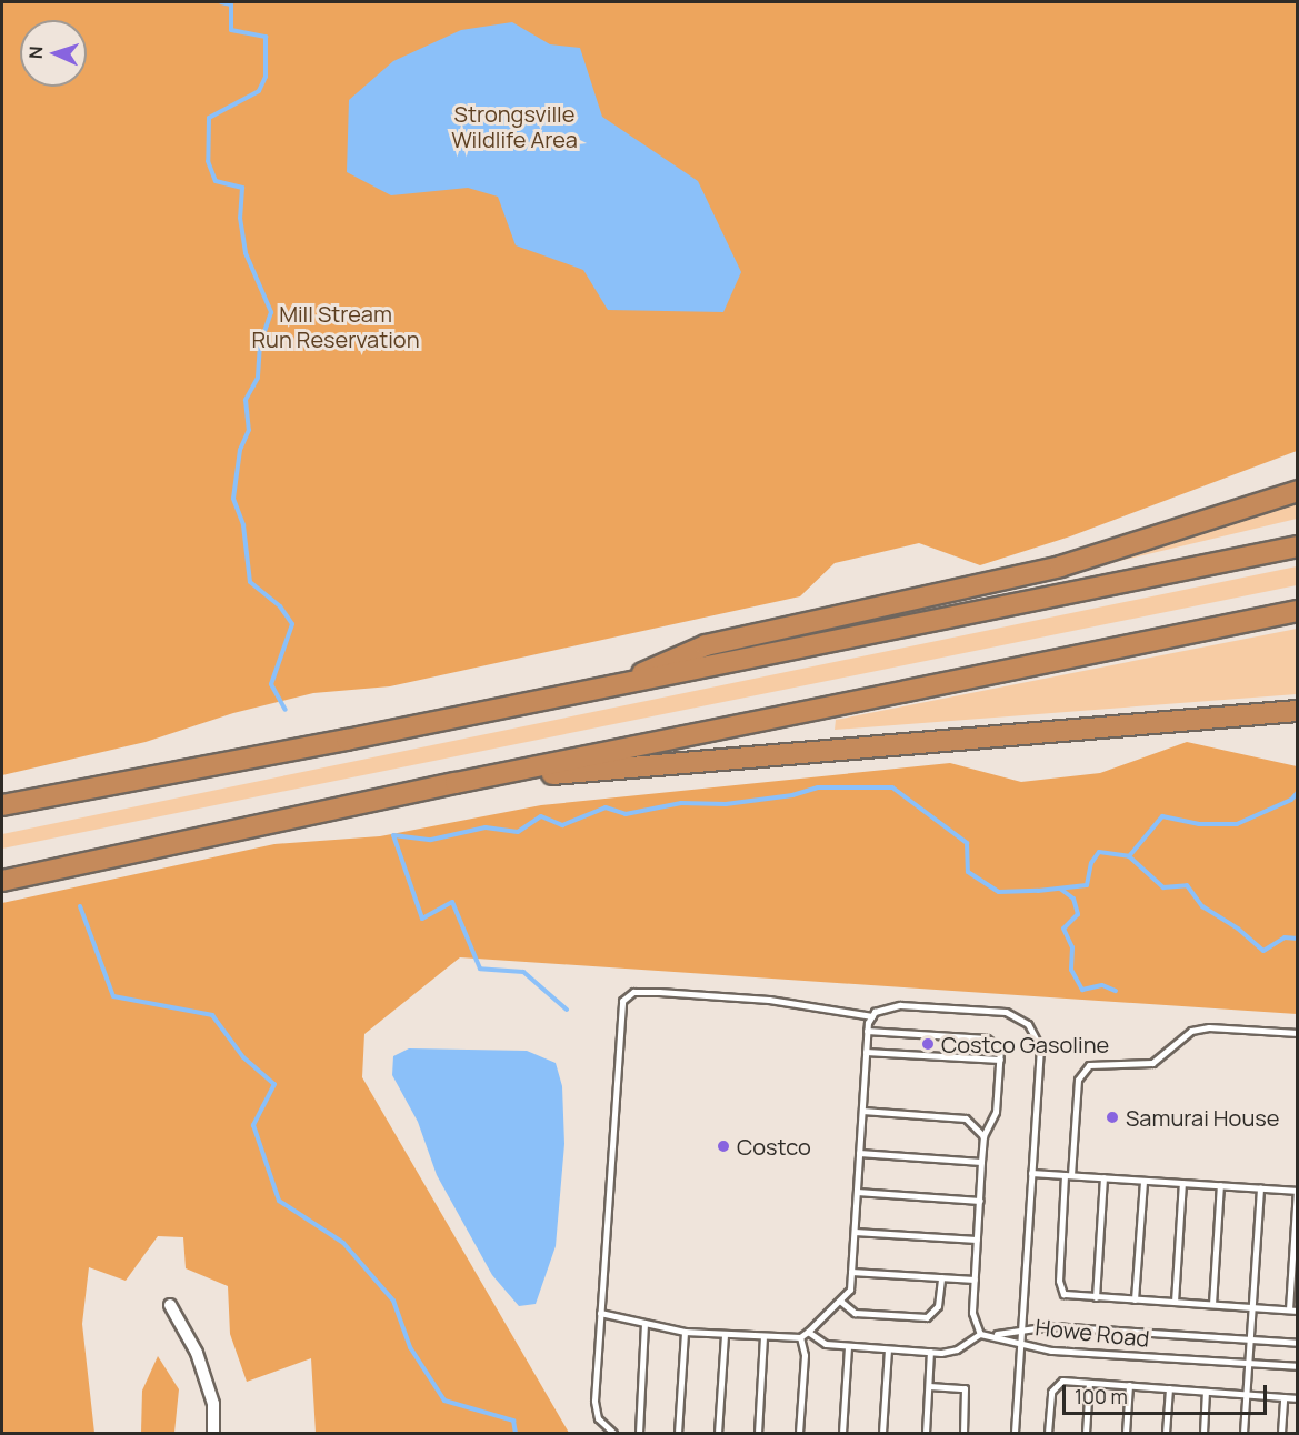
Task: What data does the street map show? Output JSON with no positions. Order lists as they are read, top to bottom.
{
  "streets": {
    "lane": ["Howe Road"]
  },
  "parks": ["Strongsville Wildlife Area", "Mill Stream Run Reservation"],
  "places": ["Costco Gasoline", "Samurai House", "Costco"],
  "scale_bar": "100 m",
  "north": "left"
}
